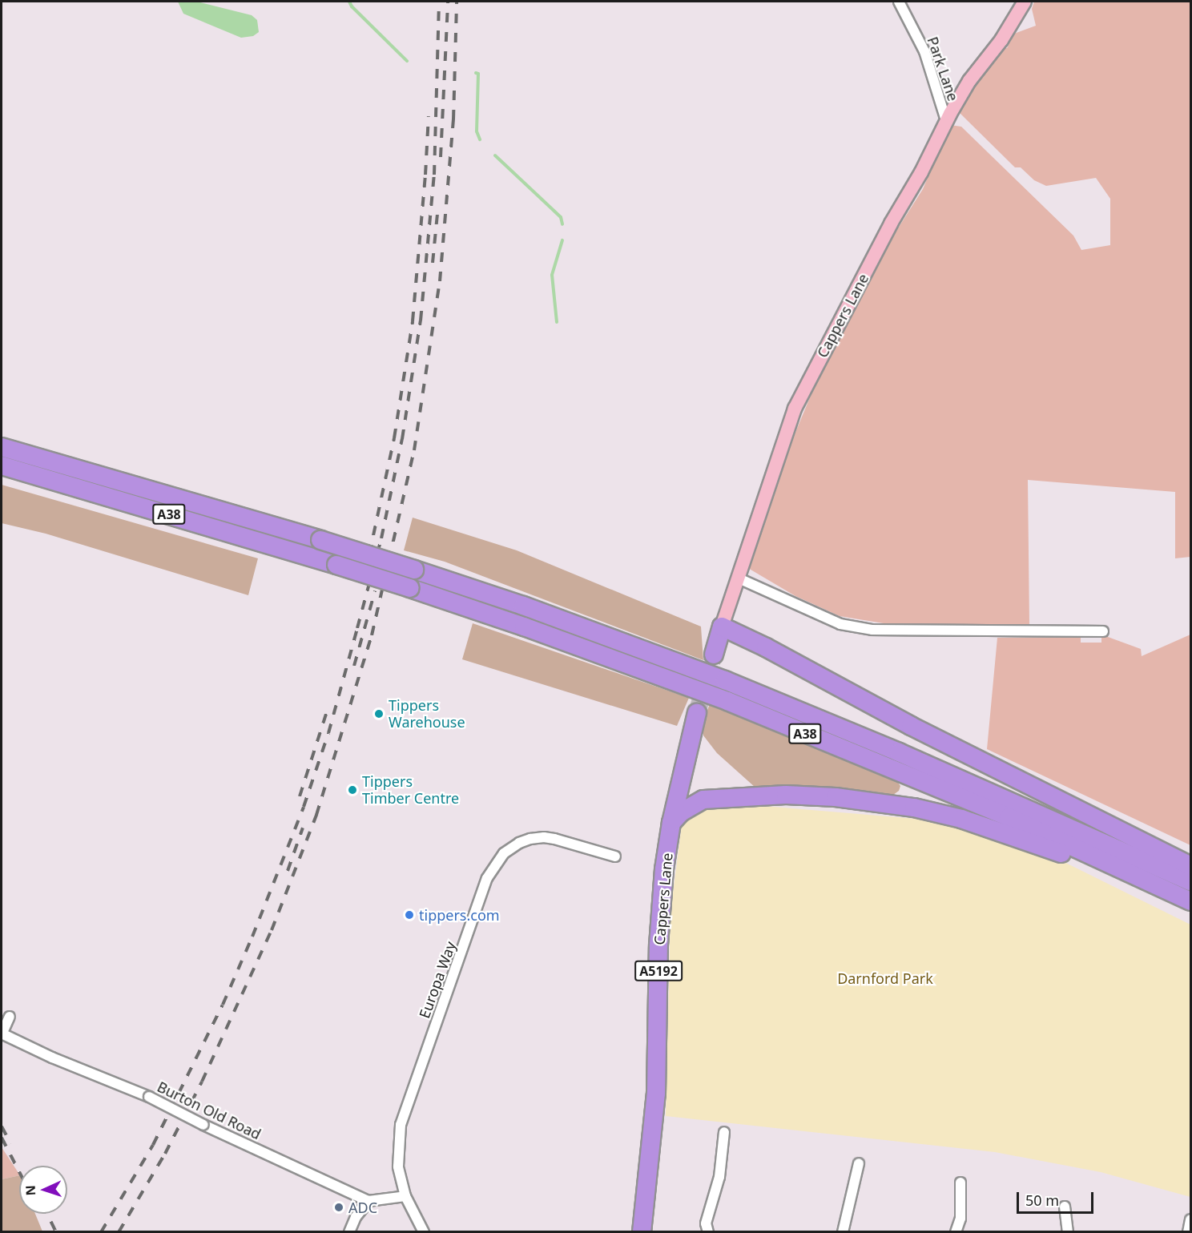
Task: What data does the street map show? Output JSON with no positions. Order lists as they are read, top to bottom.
{
  "streets": {
    "highway": ["Cappers Lane", "A38", "A5192"],
    "street": ["Park Lane", "Europa Way", "Burton Old Road"]
  },
  "crossings": [
    ["Park Lane", "Cappers Lane"]
  ],
  "parks": ["Darnford Park"],
  "places": [
    "Tippers Warehouse",
    "Tippers Timber Centre",
    "tippers.com",
    "ADC"
  ],
  "scale_bar": "50 m",
  "north": "left"
}
